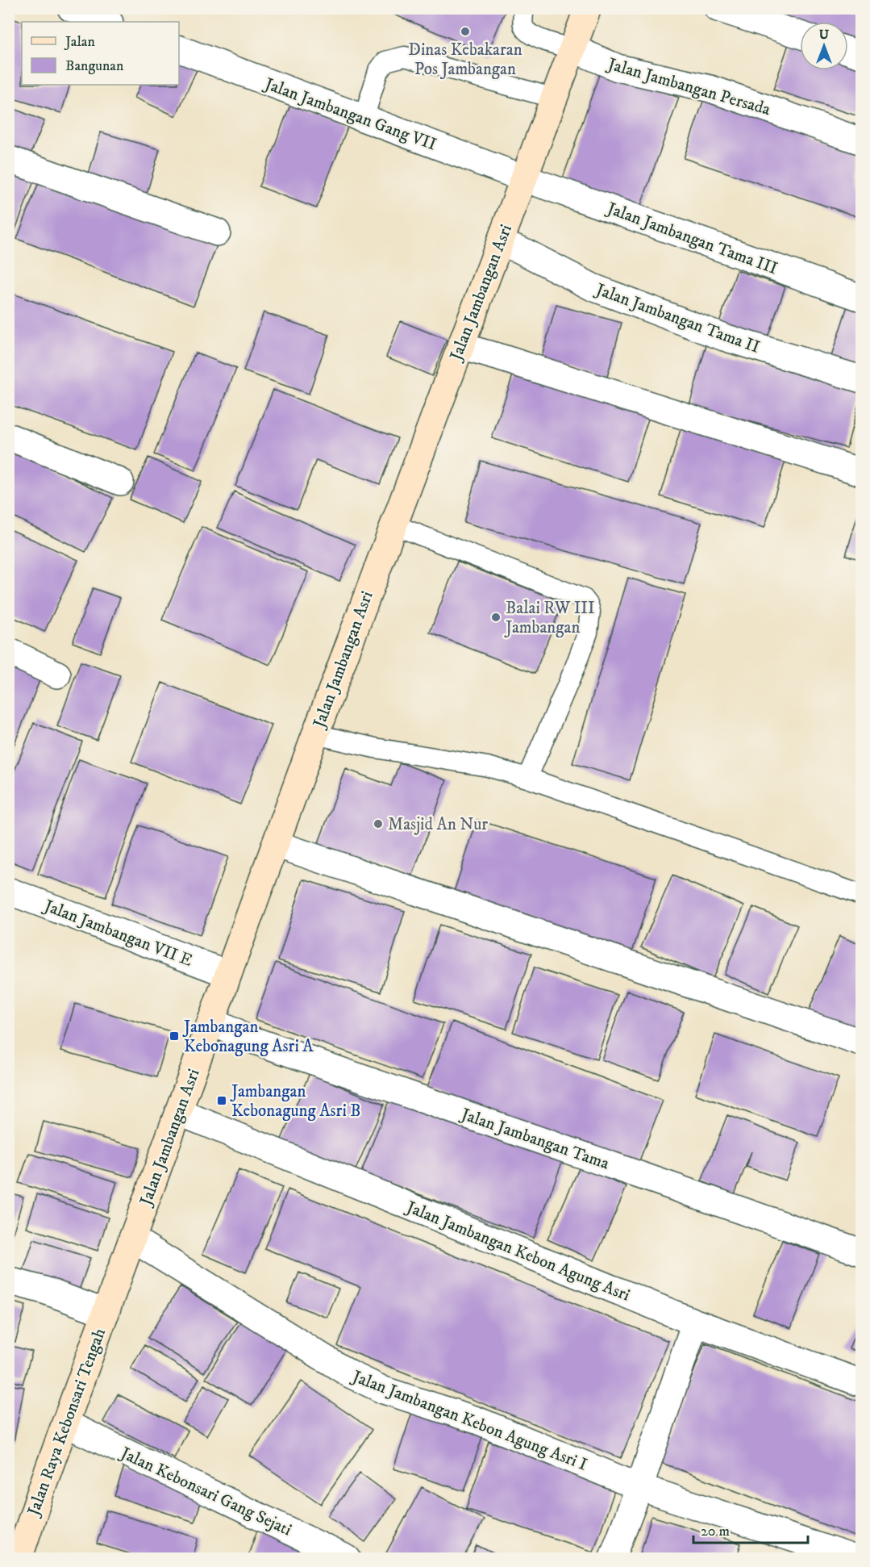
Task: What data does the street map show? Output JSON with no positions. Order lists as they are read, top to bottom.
{
  "streets": {
    "street": [
      "Jalan Jambangan Persada",
      "Jalan Jambangan Gang VII",
      "Jalan Jambangan Tama III",
      "Jalan Jambangan Asri",
      "Jalan Jambangan Tama II",
      "Jalan Jambangan VII E",
      "Jalan Jambangan Tama",
      "Jalan Jambangan Kebon Agung Asri",
      "Jalan Jambangan Kebon Agung Asri I",
      "Jalan Raya Kebonsari Tengah",
      "Jalan Kebonsari Gang Sejati"
    ]
  },
  "crossings": [
    ["Jalan Jambangan Persada", "Jalan Jambangan Asri"],
    ["Jalan Jambangan Gang VII", "Jalan Jambangan Tama III"],
    ["Jalan Jambangan Gang VII", "Jalan Jambangan Asri"],
    ["Jalan Jambangan Tama III", "Jalan Jambangan Asri"],
    ["Jalan Jambangan Asri", "Jalan Jambangan Tama II"],
    ["Jalan Jambangan Asri", "Jalan Jambangan VII E"],
    ["Jalan Jambangan Asri", "Jalan Jambangan Tama"],
    ["Jalan Jambangan Asri", "Jalan Jambangan Kebon Agung Asri"],
    ["Jalan Jambangan Asri", "Jalan Jambangan Kebon Agung Asri I"],
    ["Jalan Jambangan Asri", "Jalan Raya Kebonsari Tengah"],
    ["Jalan Raya Kebonsari Tengah", "Jalan Kebonsari Gang Sejati"]
  ],
  "places": {
    "other": ["Dinas Kebakaran Pos Jambangan", "Balai RW III Jambangan", "Masjid An Nur"],
    "transit": ["Jambangan Kebonagung Asri A", "Jambangan Kebonagung Asri B"]
  },
  "legend": ["Jalan", "Bangunan"],
  "scale_bar": "20 m",
  "north": "top"
}
